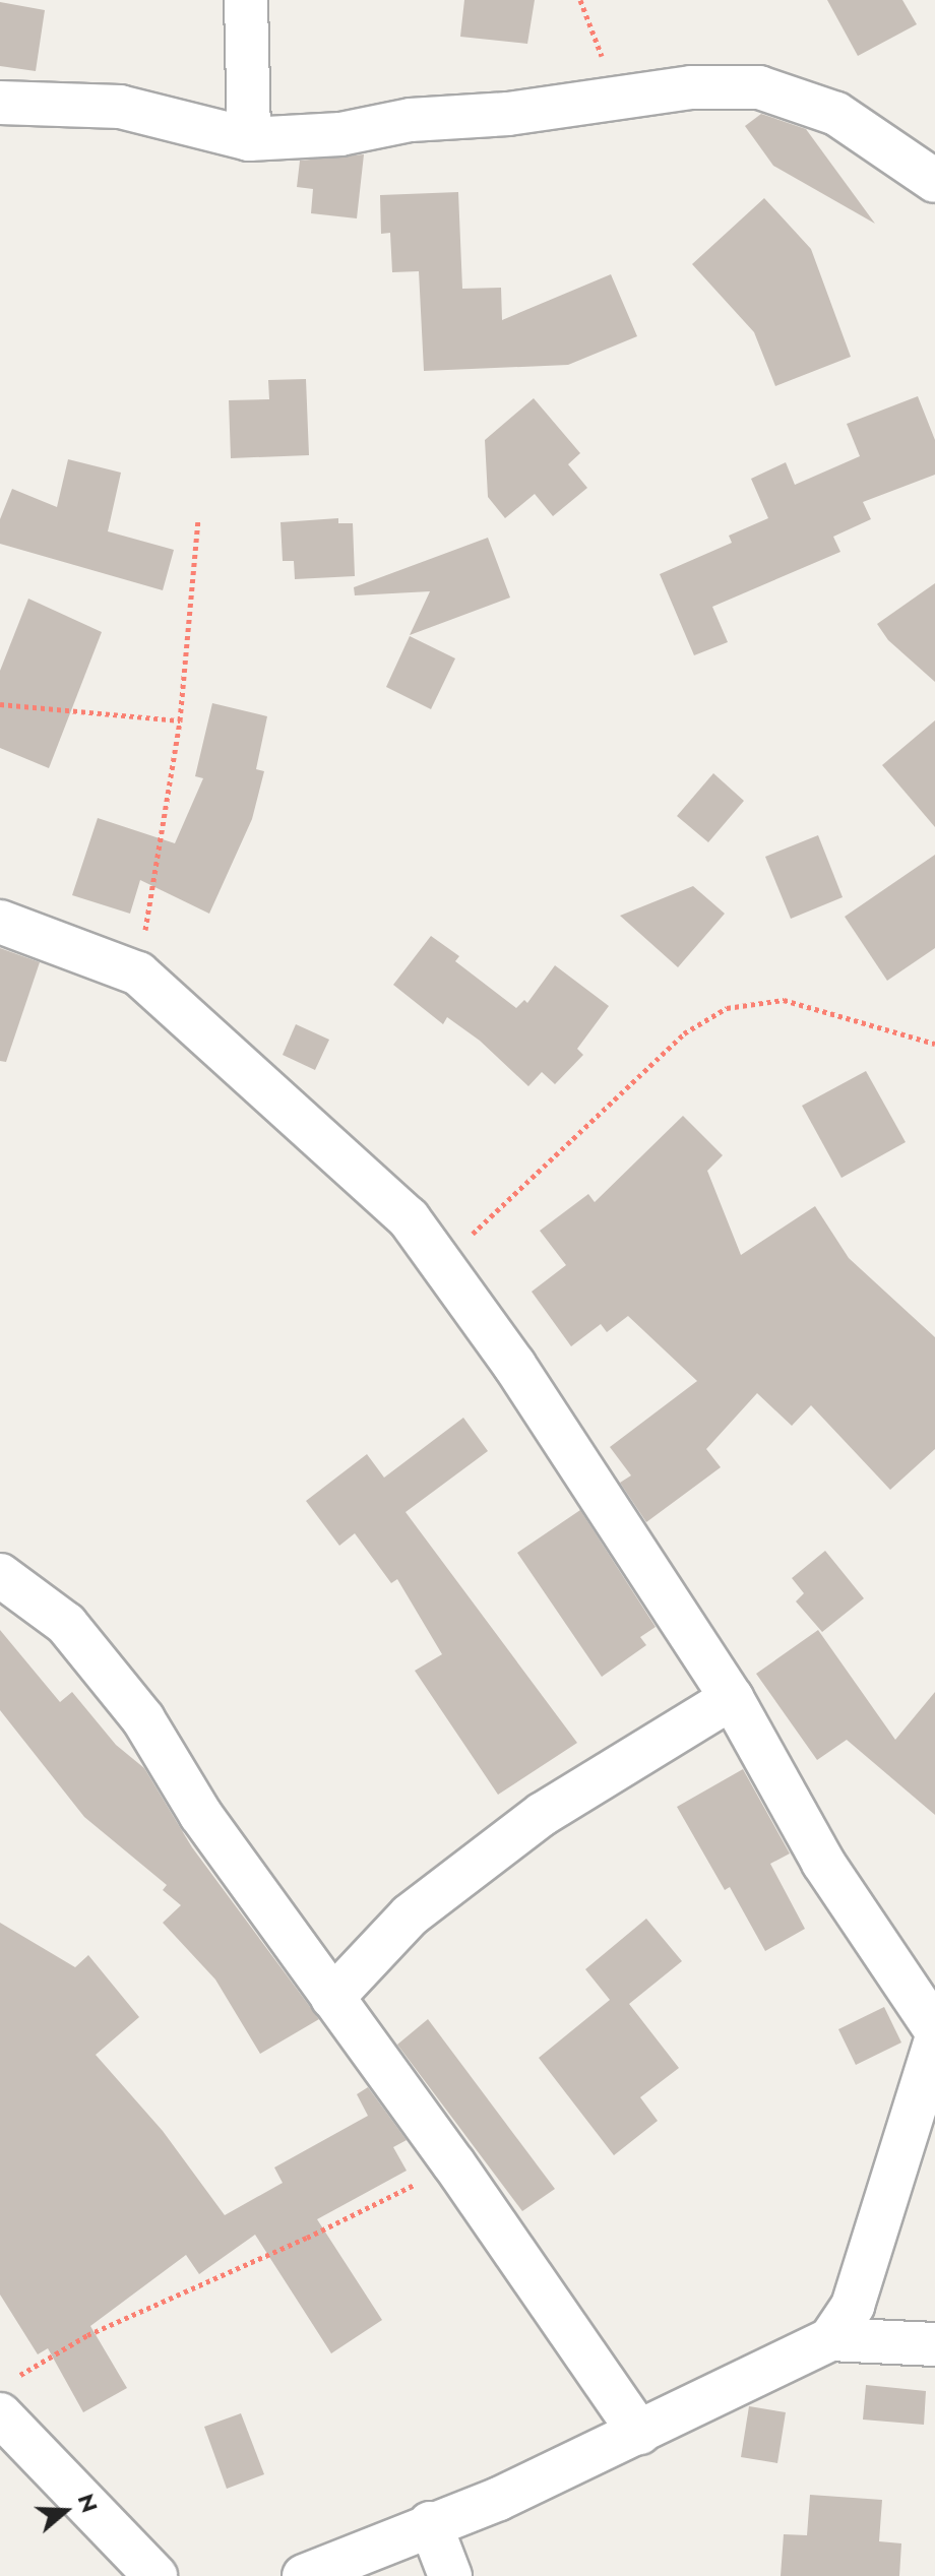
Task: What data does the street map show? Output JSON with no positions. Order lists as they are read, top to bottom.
{
  "north": "right"
}
